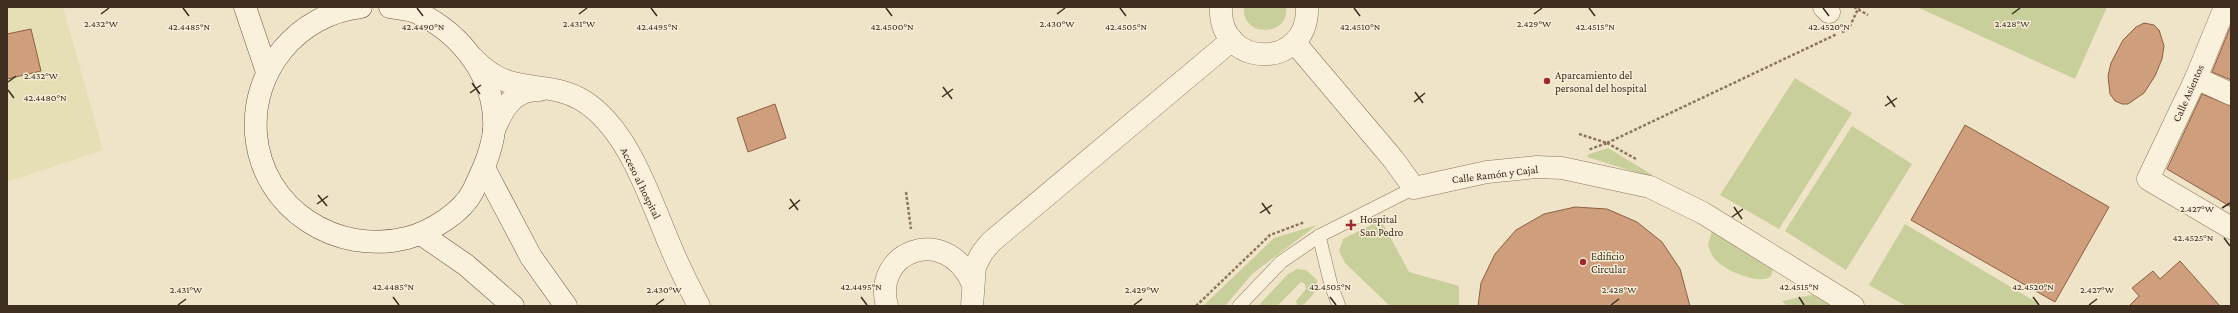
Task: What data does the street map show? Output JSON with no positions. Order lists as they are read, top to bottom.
{
  "streets": {
    "street": ["Calle Asientos", "Calle Ramón y Cajal", "Acceso al hospital"]
  },
  "places": {
    "other": ["Aparcamiento del personal del hospital", "Edificio Circular"],
    "health": ["Hospital San Pedro"]
  },
  "coordinates": [
    "2.431°W",
    "2.430°W",
    "2.429°W",
    "2.428°W",
    "2.432°W",
    "42.4485°N",
    "42.4490°N",
    "42.4495°N",
    "42.4500°N",
    "42.4505°N",
    "42.4510°N",
    "42.4515°N",
    "42.4520°N",
    "42.4480°N",
    "2.427°W",
    "42.4525°N"
  ]
}
